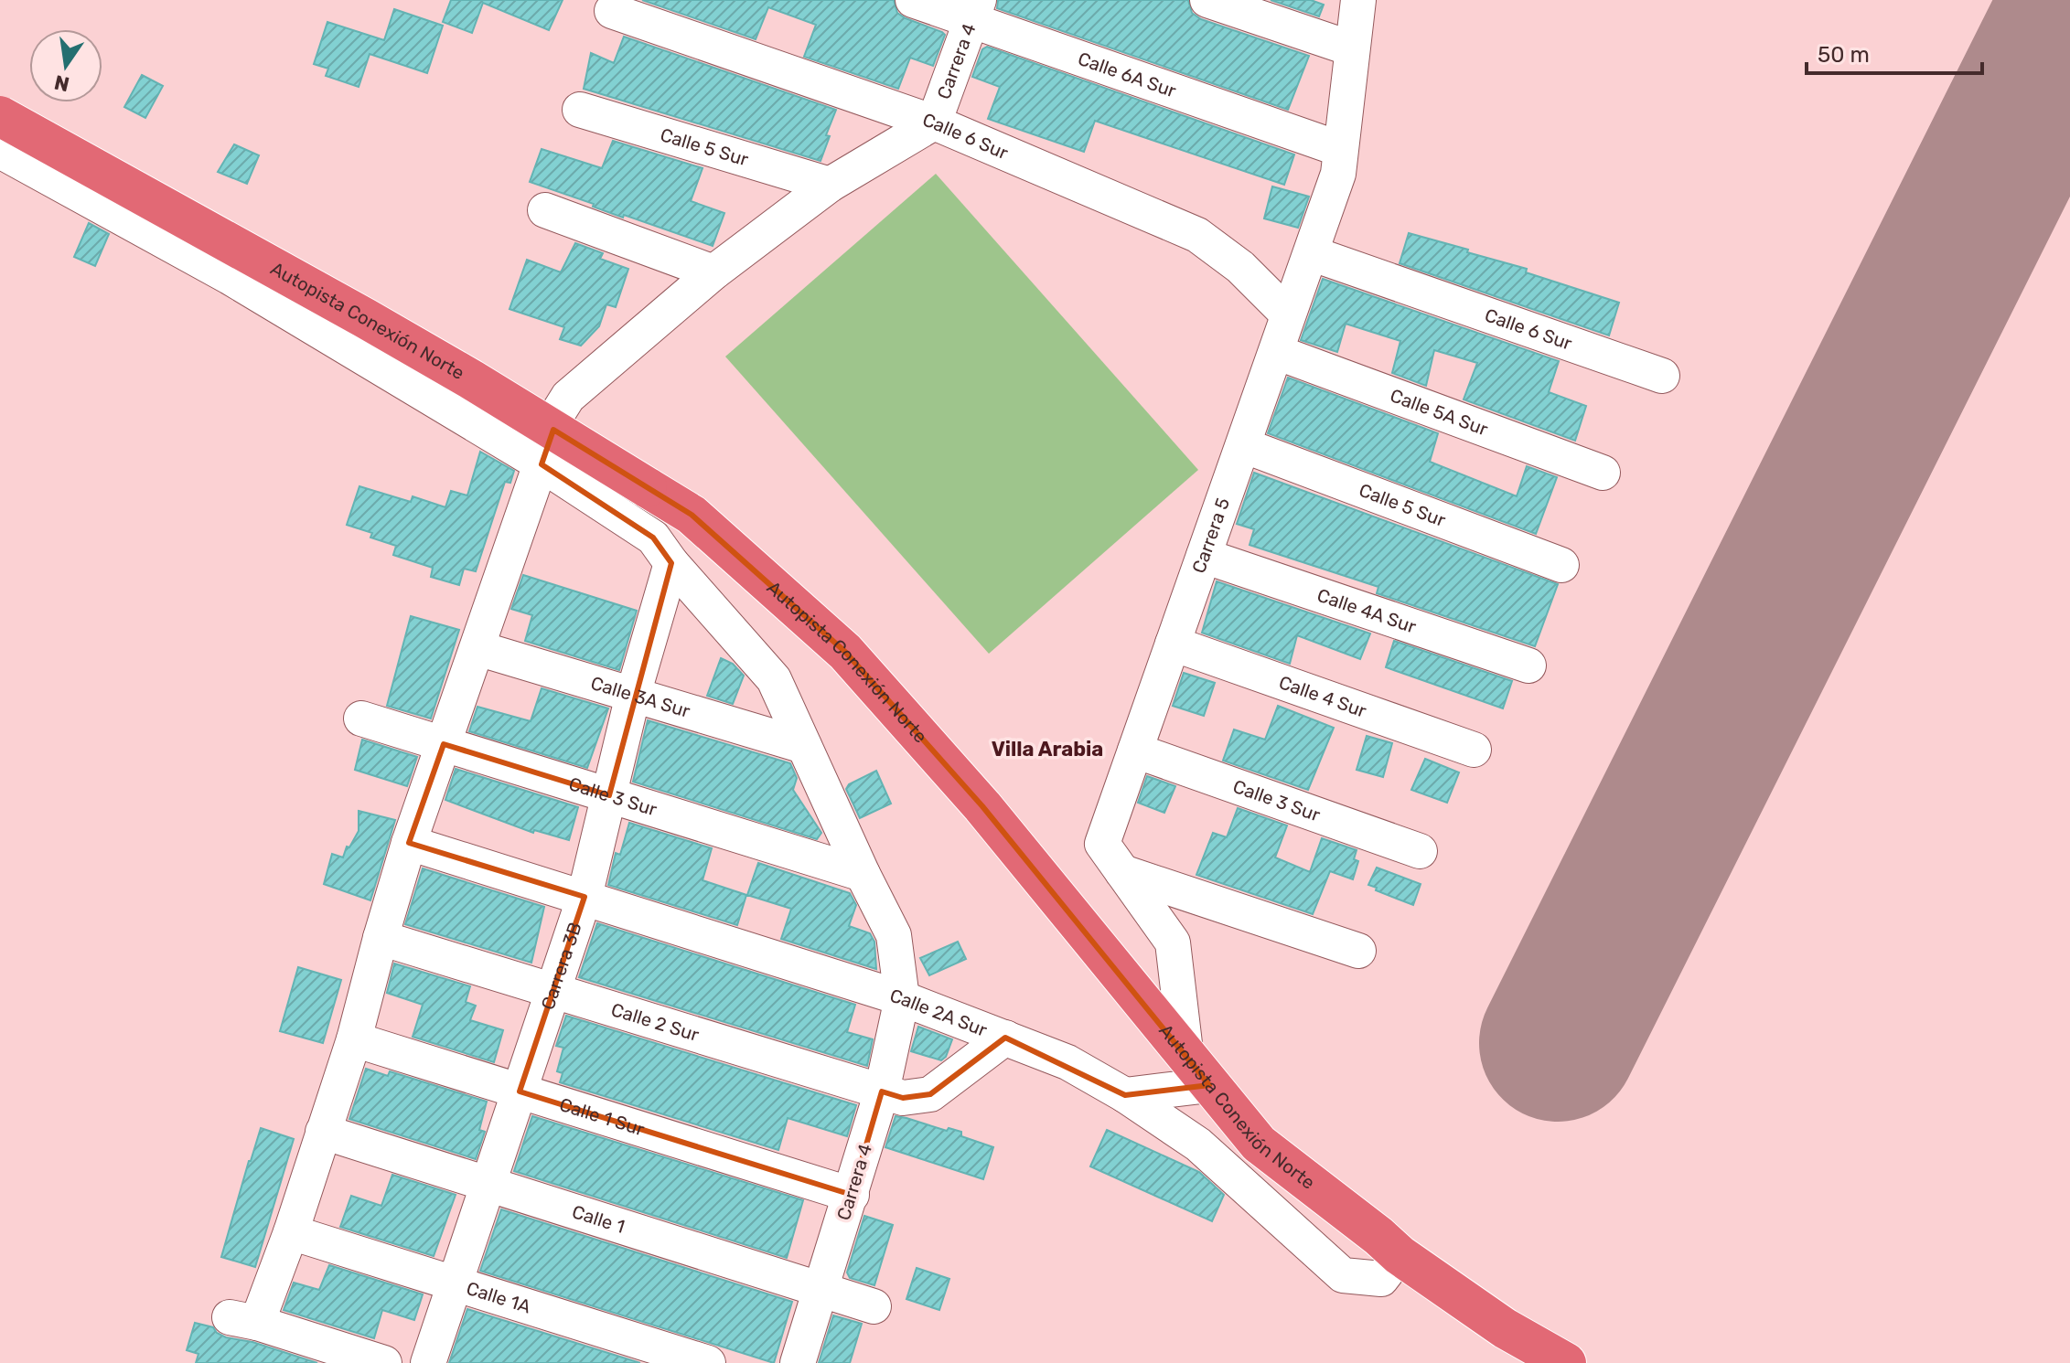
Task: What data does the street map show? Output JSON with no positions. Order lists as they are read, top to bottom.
{
  "streets": {
    "highway": ["Autopista Conexión Norte"],
    "street": [
      "Carrera 4",
      "Calle 6A Sur",
      "Calle 6 Sur",
      "Calle 5 Sur",
      "Calle 5A Sur",
      "Carrera 5",
      "Calle 4A Sur",
      "Calle 3A Sur",
      "Calle 4 Sur",
      "Calle 3 Sur",
      "Carrera 3B",
      "Calle 2A Sur",
      "Calle 2 Sur",
      "Calle 1 Sur",
      "Calle 1",
      "Calle 1A"
    ]
  },
  "crossings": [
    ["Carrera 4", "Calle 6A Sur"],
    ["Carrera 4", "Calle 6 Sur"],
    ["Carrera 4", "Calle 3A Sur"],
    ["Carrera 4", "Calle 3 Sur"],
    ["Carrera 4", "Carrera 3B"],
    ["Carrera 4", "Calle 2A Sur"],
    ["Carrera 4", "Calle 2 Sur"],
    ["Carrera 4", "Calle 1 Sur"],
    ["Carrera 4", "Calle 1"],
    ["Calle 6A Sur", "Carrera 5"],
    ["Calle 6 Sur", "Carrera 5"],
    ["Calle 5 Sur", "Carrera 5"],
    ["Autopista Conexión Norte", "Carrera 5"],
    ["Autopista Conexión Norte", "Calle 2A Sur"],
    ["Calle 5A Sur", "Carrera 5"],
    ["Carrera 5", "Calle 4A Sur"],
    ["Carrera 5", "Calle 4 Sur"],
    ["Carrera 5", "Calle 3 Sur"],
    ["Calle 3A Sur", "Carrera 3B"],
    ["Calle 3 Sur", "Carrera 3B"],
    ["Carrera 3B", "Calle 2A Sur"],
    ["Carrera 3B", "Calle 2 Sur"],
    ["Carrera 3B", "Calle 1 Sur"],
    ["Carrera 3B", "Calle 1"],
    ["Carrera 3B", "Calle 1A"],
    ["Calle 2A Sur", "Calle 2 Sur"]
  ],
  "districts": ["Villa Arabia"],
  "scale_bar": "50 m",
  "north": "bottom"
}
